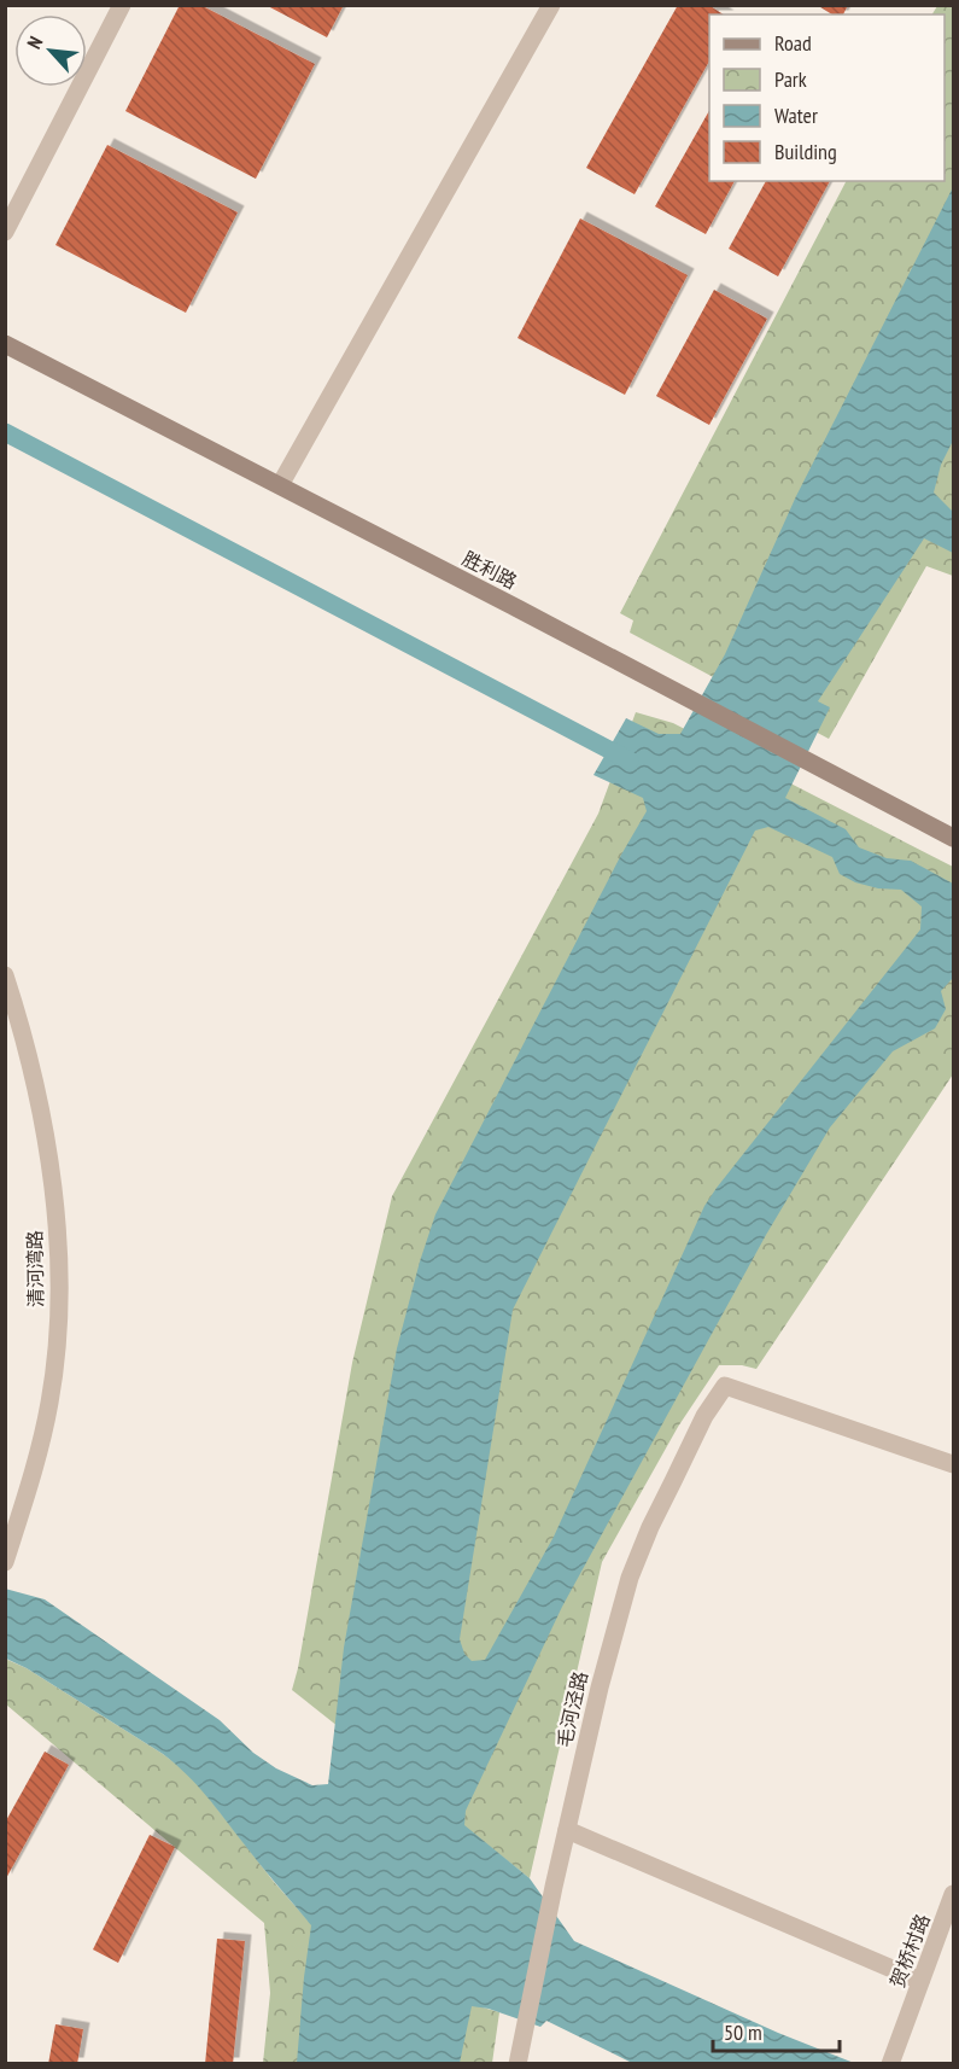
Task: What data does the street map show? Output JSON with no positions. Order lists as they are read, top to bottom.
{
  "streets": {
    "main road": ["胜利路"],
    "street": ["清河湾路", "毛河泾路", "贺桥村路"]
  },
  "legend": [
    "Road",
    "Park",
    "Water",
    "Building"
  ],
  "scale_bar": "50 m",
  "north": "top left"
}
